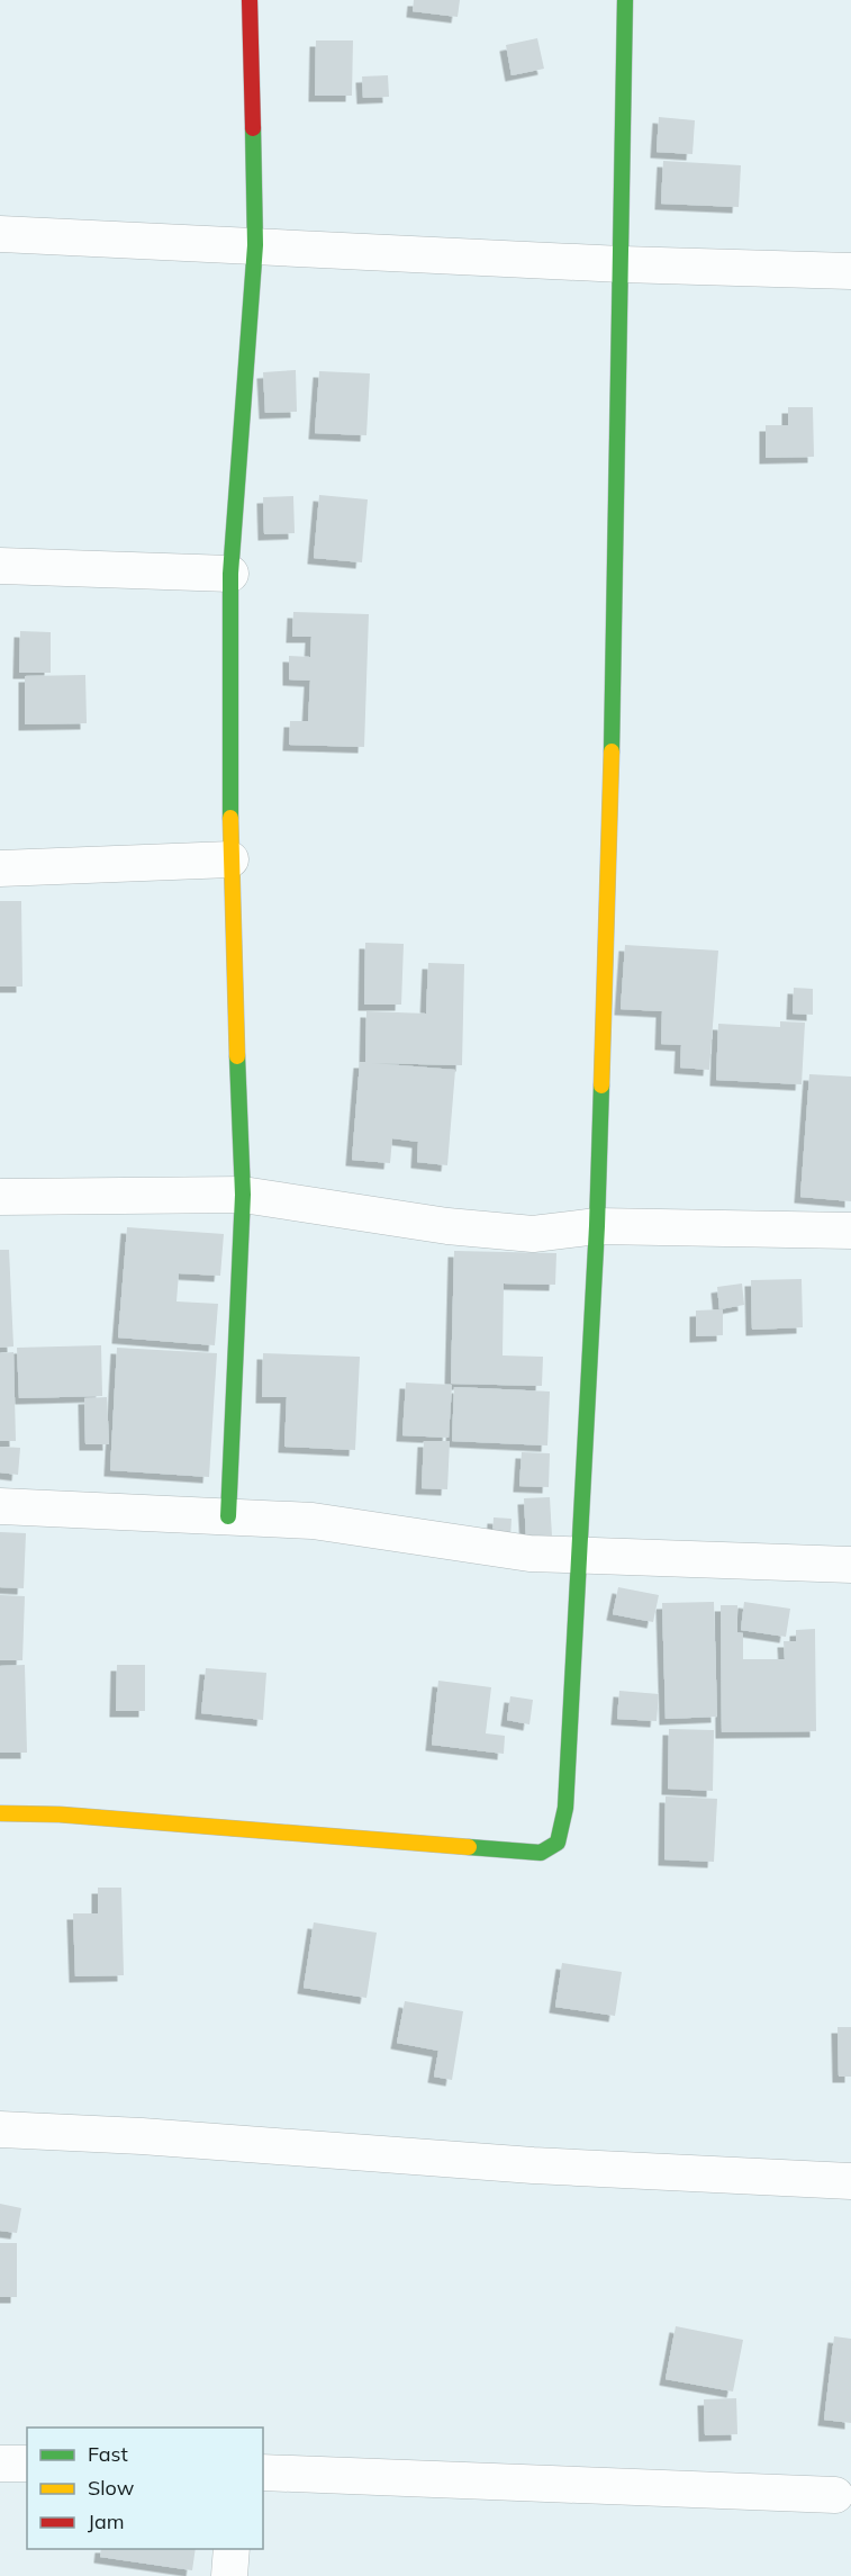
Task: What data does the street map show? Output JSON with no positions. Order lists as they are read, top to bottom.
{
  "legend": ["Fast", "Slow", "Jam"]
}
